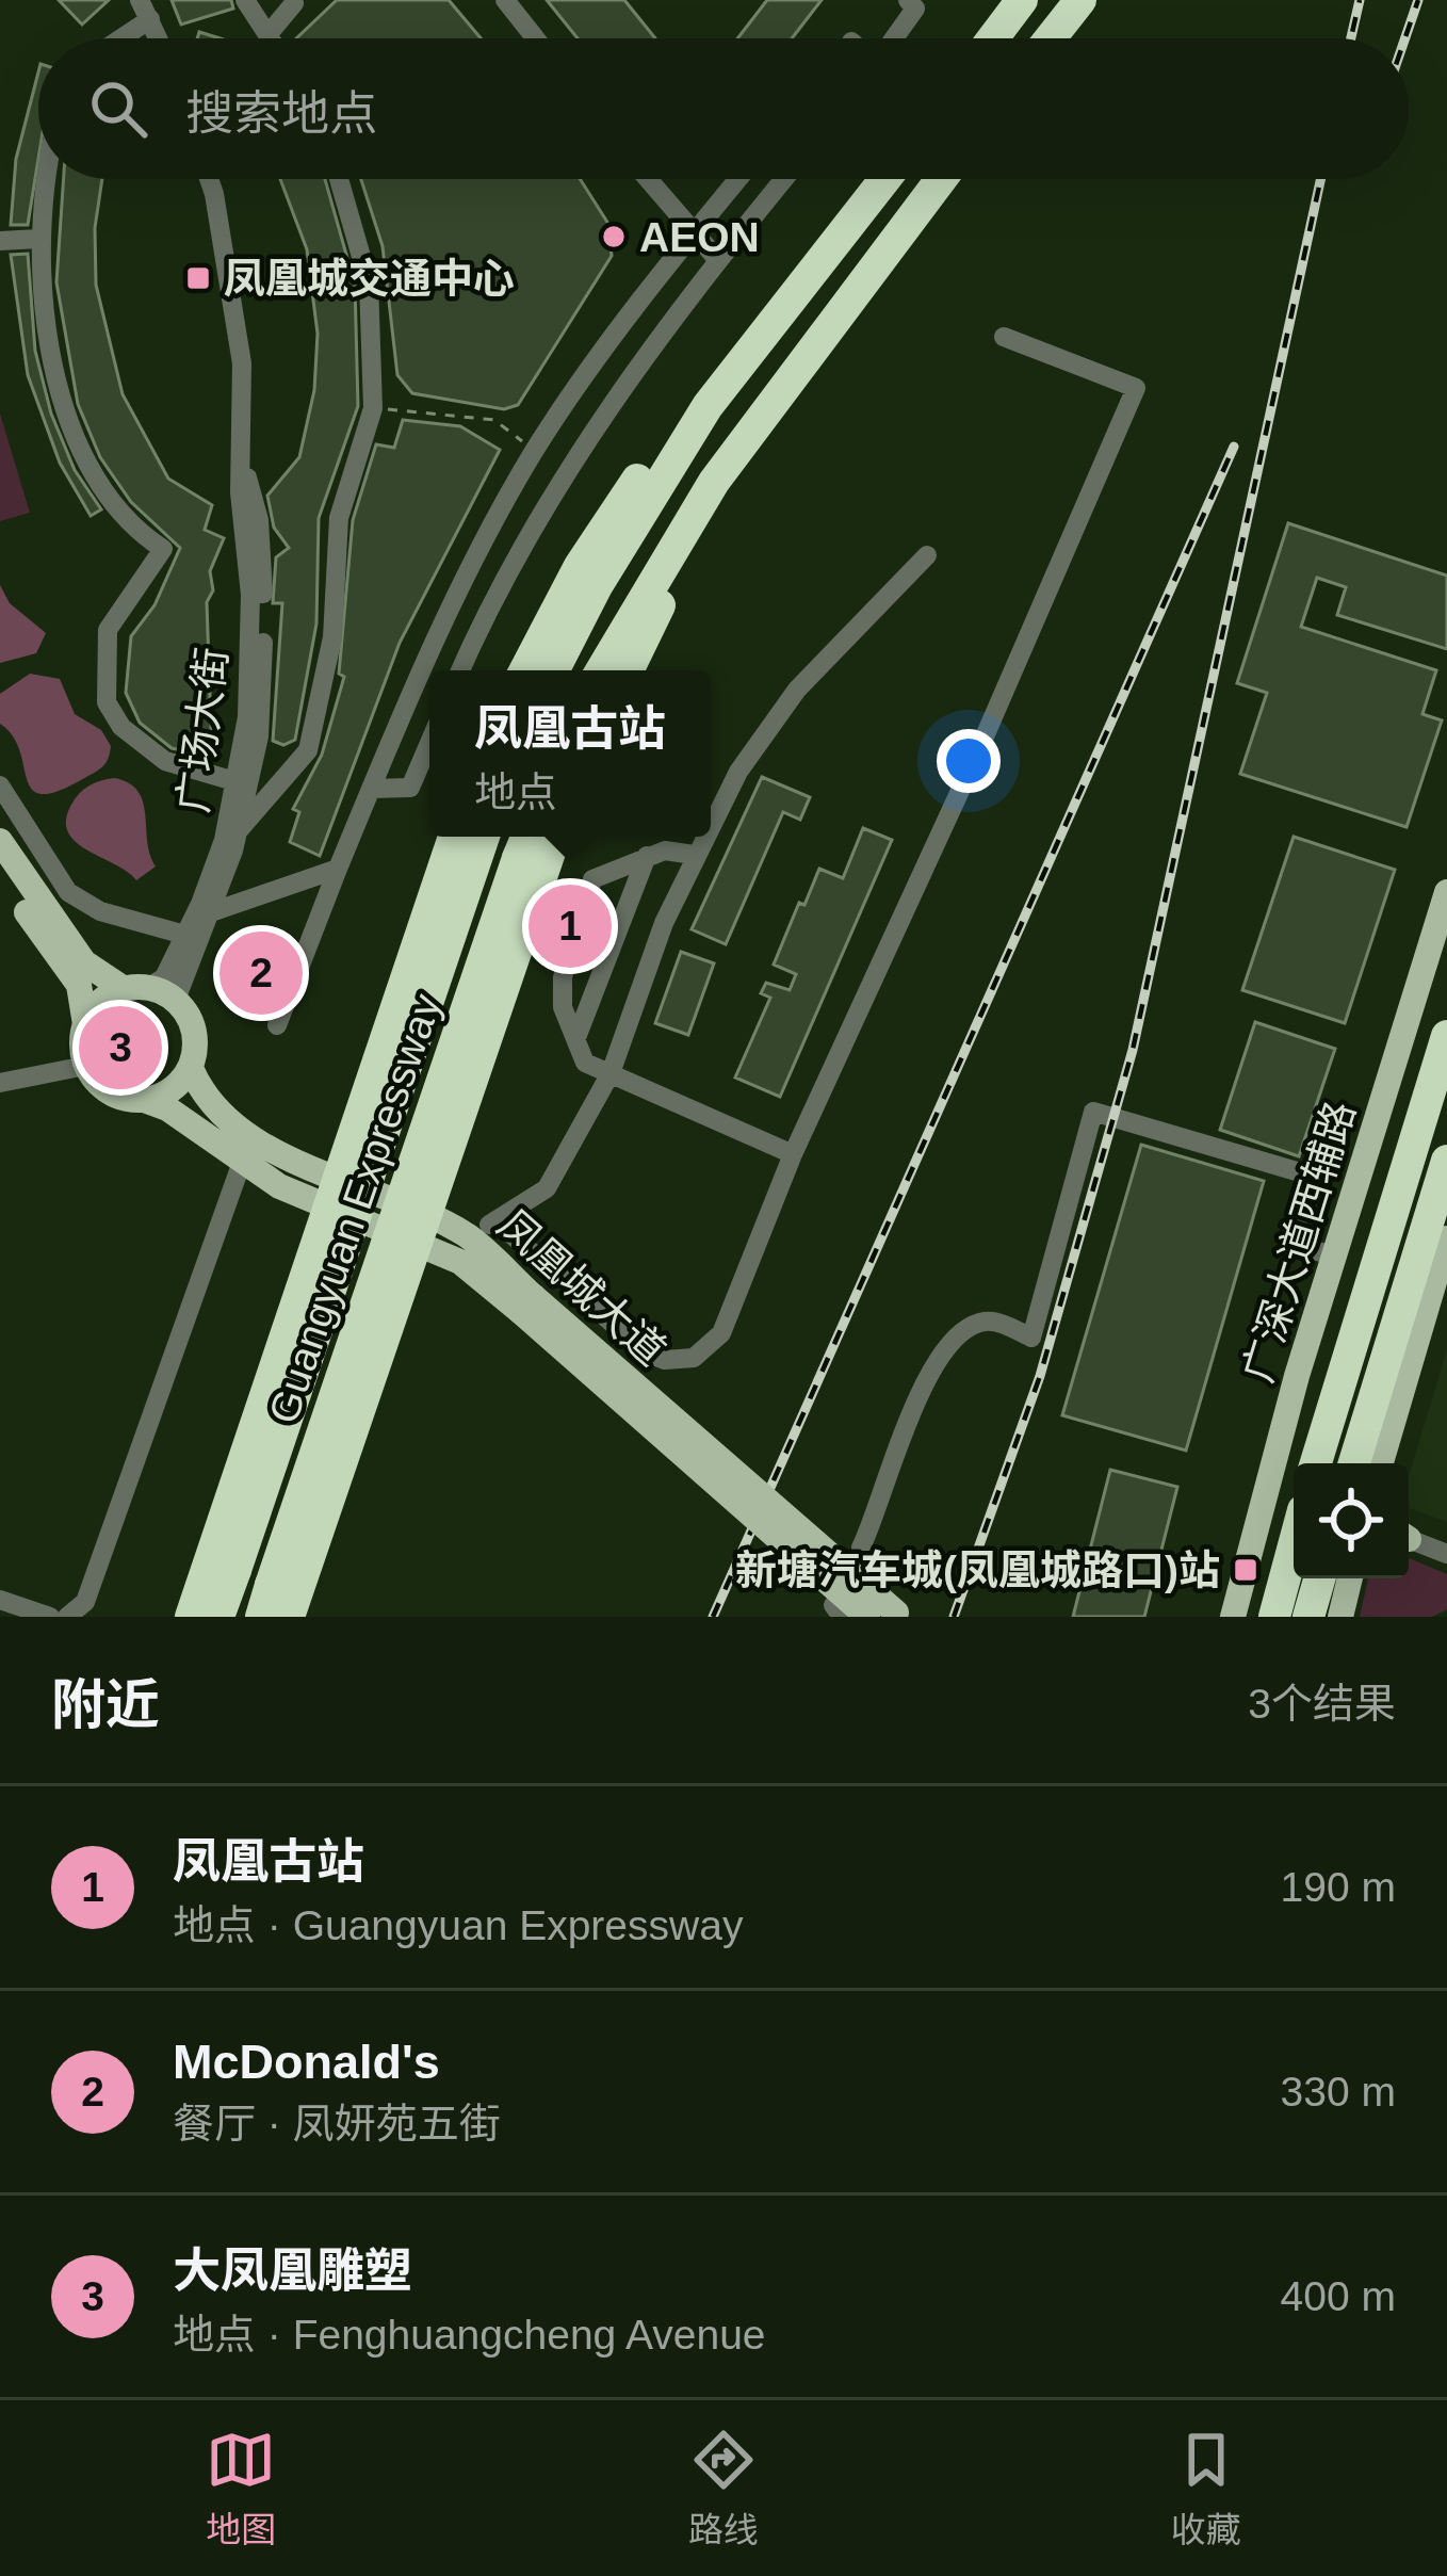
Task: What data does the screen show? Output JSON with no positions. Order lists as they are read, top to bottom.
{
  "streets": {
    "highway": ["Guangyuan Expressway"],
    "main road": ["广深大道西辅路", "凤凰城大道"],
    "street": ["广场大街"]
  },
  "crossings": [
    ["广场大街", "凤凰城大道"]
  ],
  "places": {
    "other": ["AEON"],
    "transit": ["凤凰城交通中心", "新塘汽车城(凤凰城路口)站"]
  },
  "page": {
    "search": "搜索地点",
    "popup": ["凤凰古站", "地点"],
    "pins": ["1", "2", "3"],
    "heading": ["附近", "3个结果"],
    "list": [
      {
        "mark": "1",
        "name": "凤凰古站",
        "note": "地点 · Guangyuan Expressway",
        "value": "190 m"
      },
      {
        "mark": "2",
        "name": "McDonald's",
        "note": "餐厅 · 凤妍苑五街",
        "value": "330 m"
      },
      {
        "mark": "3",
        "name": "大凤凰雕塑",
        "note": "地点 · Fenghuangcheng Avenue",
        "value": "400 m"
      }
    ],
    "nav": ["地图", "路线", "收藏"]
  }
}
